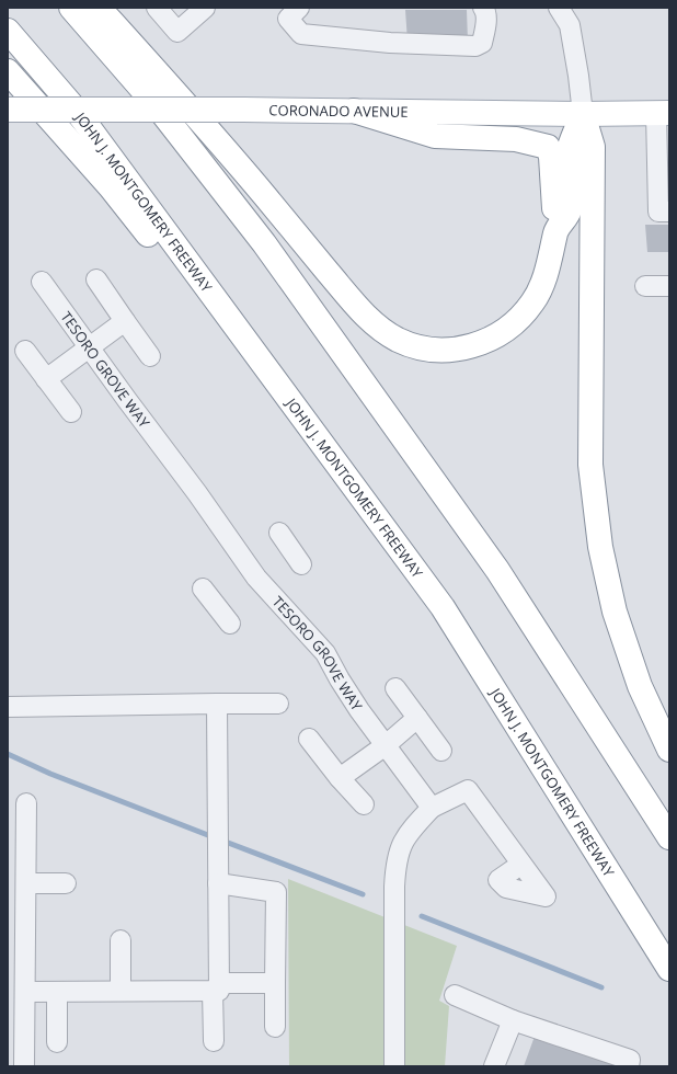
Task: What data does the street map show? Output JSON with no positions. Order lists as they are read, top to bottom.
{
  "streets": {
    "main road": ["CORONADO AVENUE", "JOHN J. MONTGOMERY FREEWAY"],
    "street": ["TESORO GROVE WAY"]
  }
}
